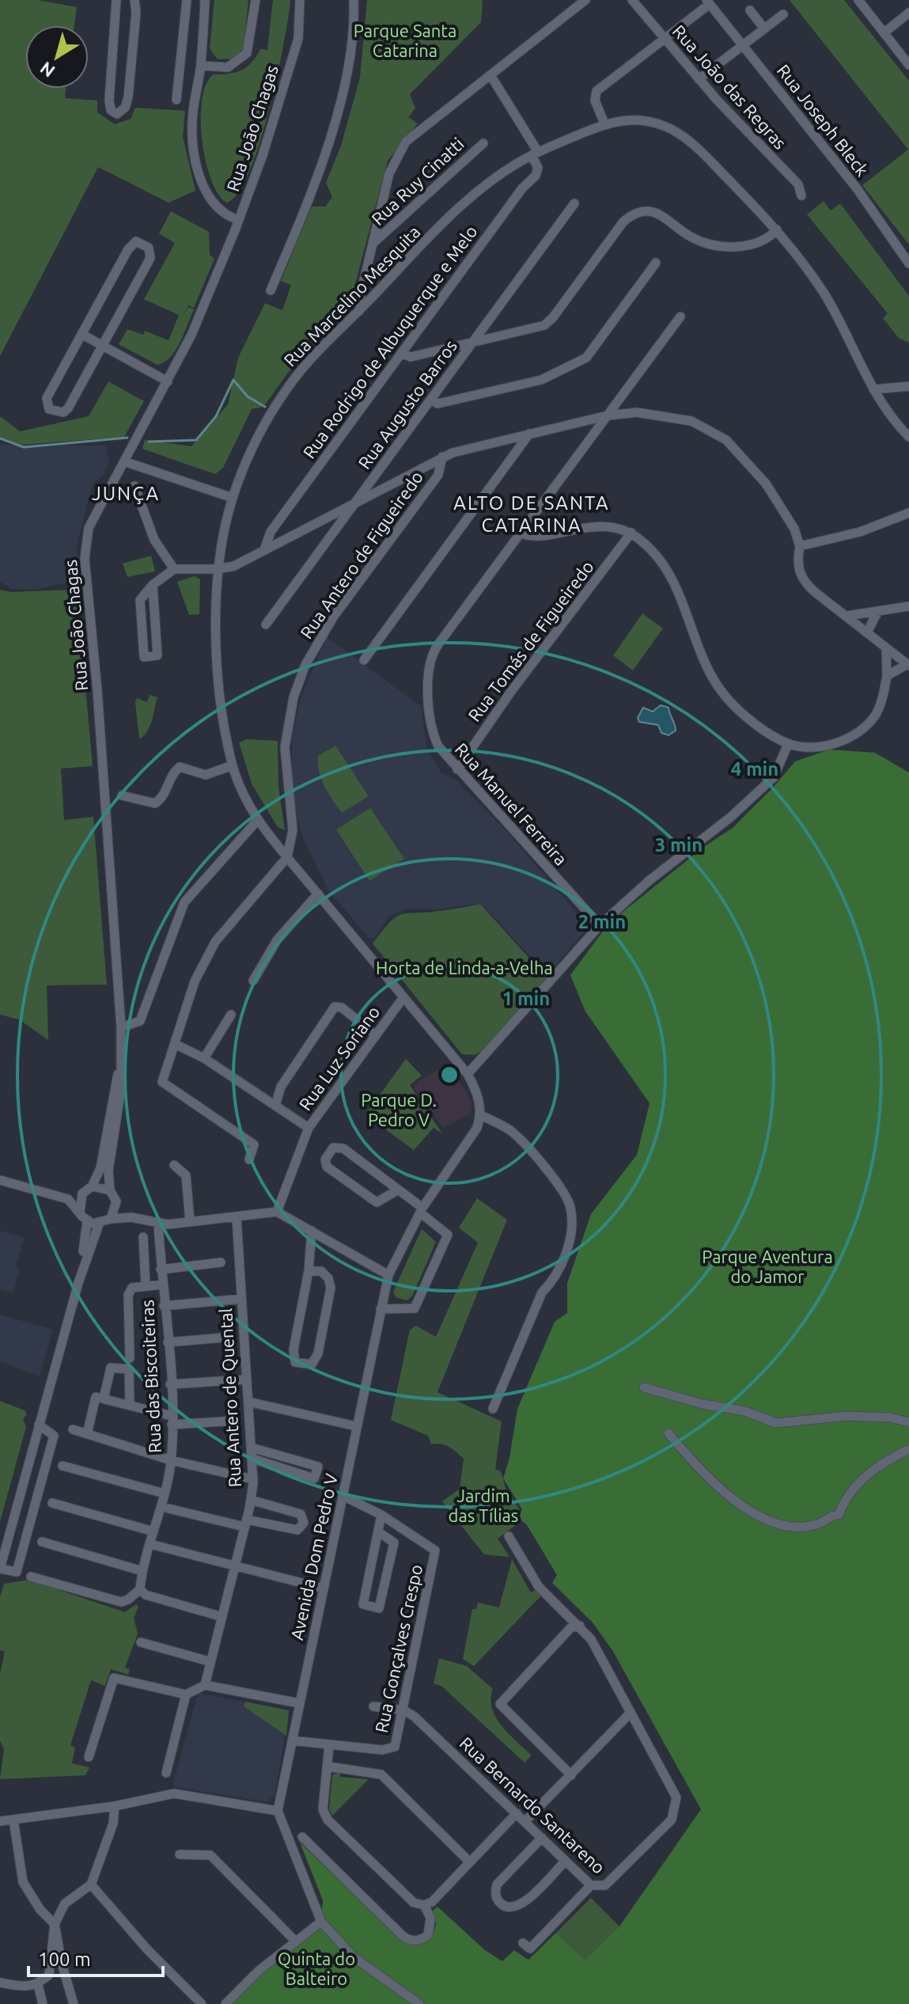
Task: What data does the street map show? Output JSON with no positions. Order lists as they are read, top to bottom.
{
  "streets": {
    "street": [
      "Rua João das Regras",
      "Rua Joseph Bleck",
      "Rua João Chagas",
      "Rua Ruy Cinatti",
      "Rua Marcelino Mesquita",
      "Rua Rodrigo de Albuquerque e Melo",
      "Rua Augusto Barros",
      "Rua Antero de Figueiredo",
      "Rua Tomás de Figueiredo",
      "Rua Manuel Ferreira",
      "Rua Luz Soriano",
      "Rua das Biscoiteiras",
      "Rua Antero de Quental",
      "Avenida Dom Pedro V",
      "Rua Gonçalves Crespo",
      "Rua Bernardo Santareno"
    ]
  },
  "crossings": [
    ["Rua Marcelino Mesquita", "Rua Rodrigo de Albuquerque e Melo"],
    ["Rua Marcelino Mesquita", "Rua Antero de Figueiredo"],
    ["Rua Marcelino Mesquita", "Rua Luz Soriano"],
    ["Rua Marcelino Mesquita", "Avenida Dom Pedro V"],
    ["Rua Tomás de Figueiredo", "Rua Manuel Ferreira"],
    ["Avenida Dom Pedro V", "Rua Gonçalves Crespo"],
    ["Rua Gonçalves Crespo", "Rua Bernardo Santareno"]
  ],
  "districts": ["JUNÇA", "ALTO DE SANTA CATARINA"],
  "parks": [
    "Parque Santa Catarina",
    "Horta de Linda-a-Velha",
    "Parque D. Pedro V",
    "Parque Aventura do Jamor",
    "Jardim das Tílias",
    "Quinta do Balteiro"
  ],
  "scale_bar": "100 m",
  "north": "bottom left",
  "rings": [
    "4 min",
    "3 min",
    "2 min",
    "1 min"
  ]
}
